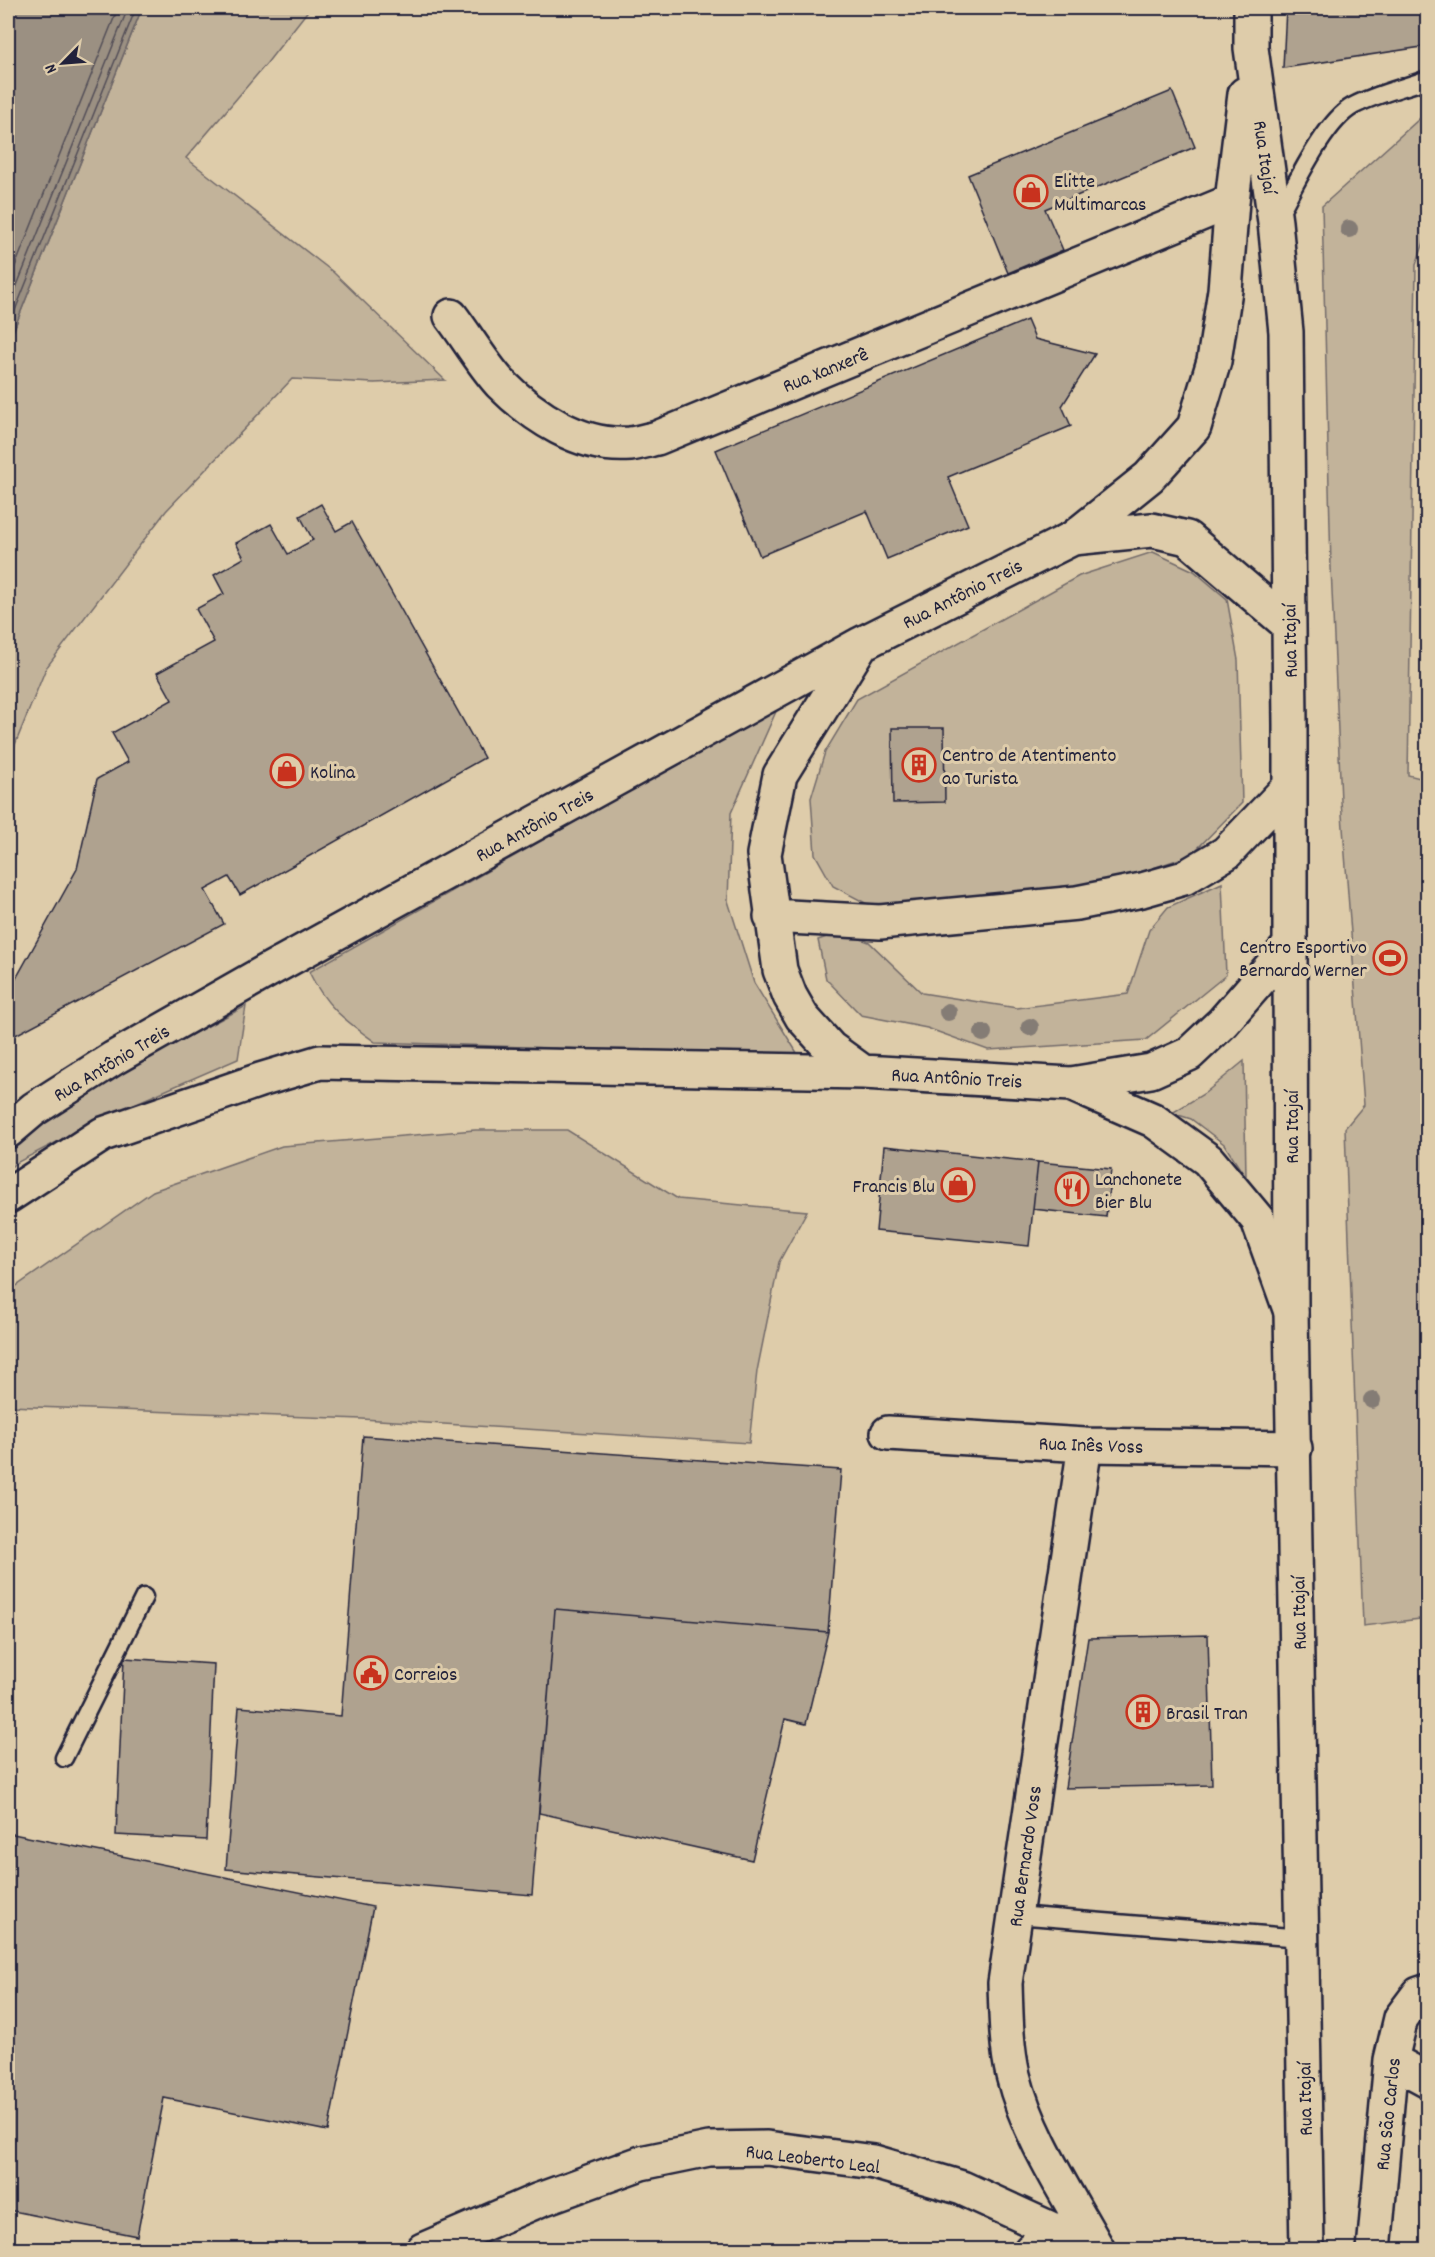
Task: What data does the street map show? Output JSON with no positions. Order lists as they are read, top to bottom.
{
  "streets": {
    "main road": [
      "Rua Itajaí",
      "Rua Xanxerê",
      "Rua Antônio Treis",
      "Rua Inês Voss",
      "Rua Bernardo Voss",
      "Rua São Carlos",
      "Rua Leoberto Leal"
    ]
  },
  "crossings": [
    ["Rua Itajaí", "Rua Antônio Treis"],
    ["Rua Itajaí", "Rua Inês Voss"],
    ["Rua Xanxerê", "Rua Antônio Treis"],
    ["Rua Inês Voss", "Rua Bernardo Voss"],
    ["Rua Bernardo Voss", "Rua Leoberto Leal"]
  ],
  "places": {
    "shop": ["Elitte Multimarcas", "Kolina", "Francis Blu"],
    "building": ["Centro de Atentimento ao Turista", "Brasil Tran"],
    "sports": ["Centro Esportivo Bernardo Werner"],
    "restaurant": ["Lanchonete Bier Blu"],
    "public building": ["Correios"]
  },
  "north": "bottom left"
}
